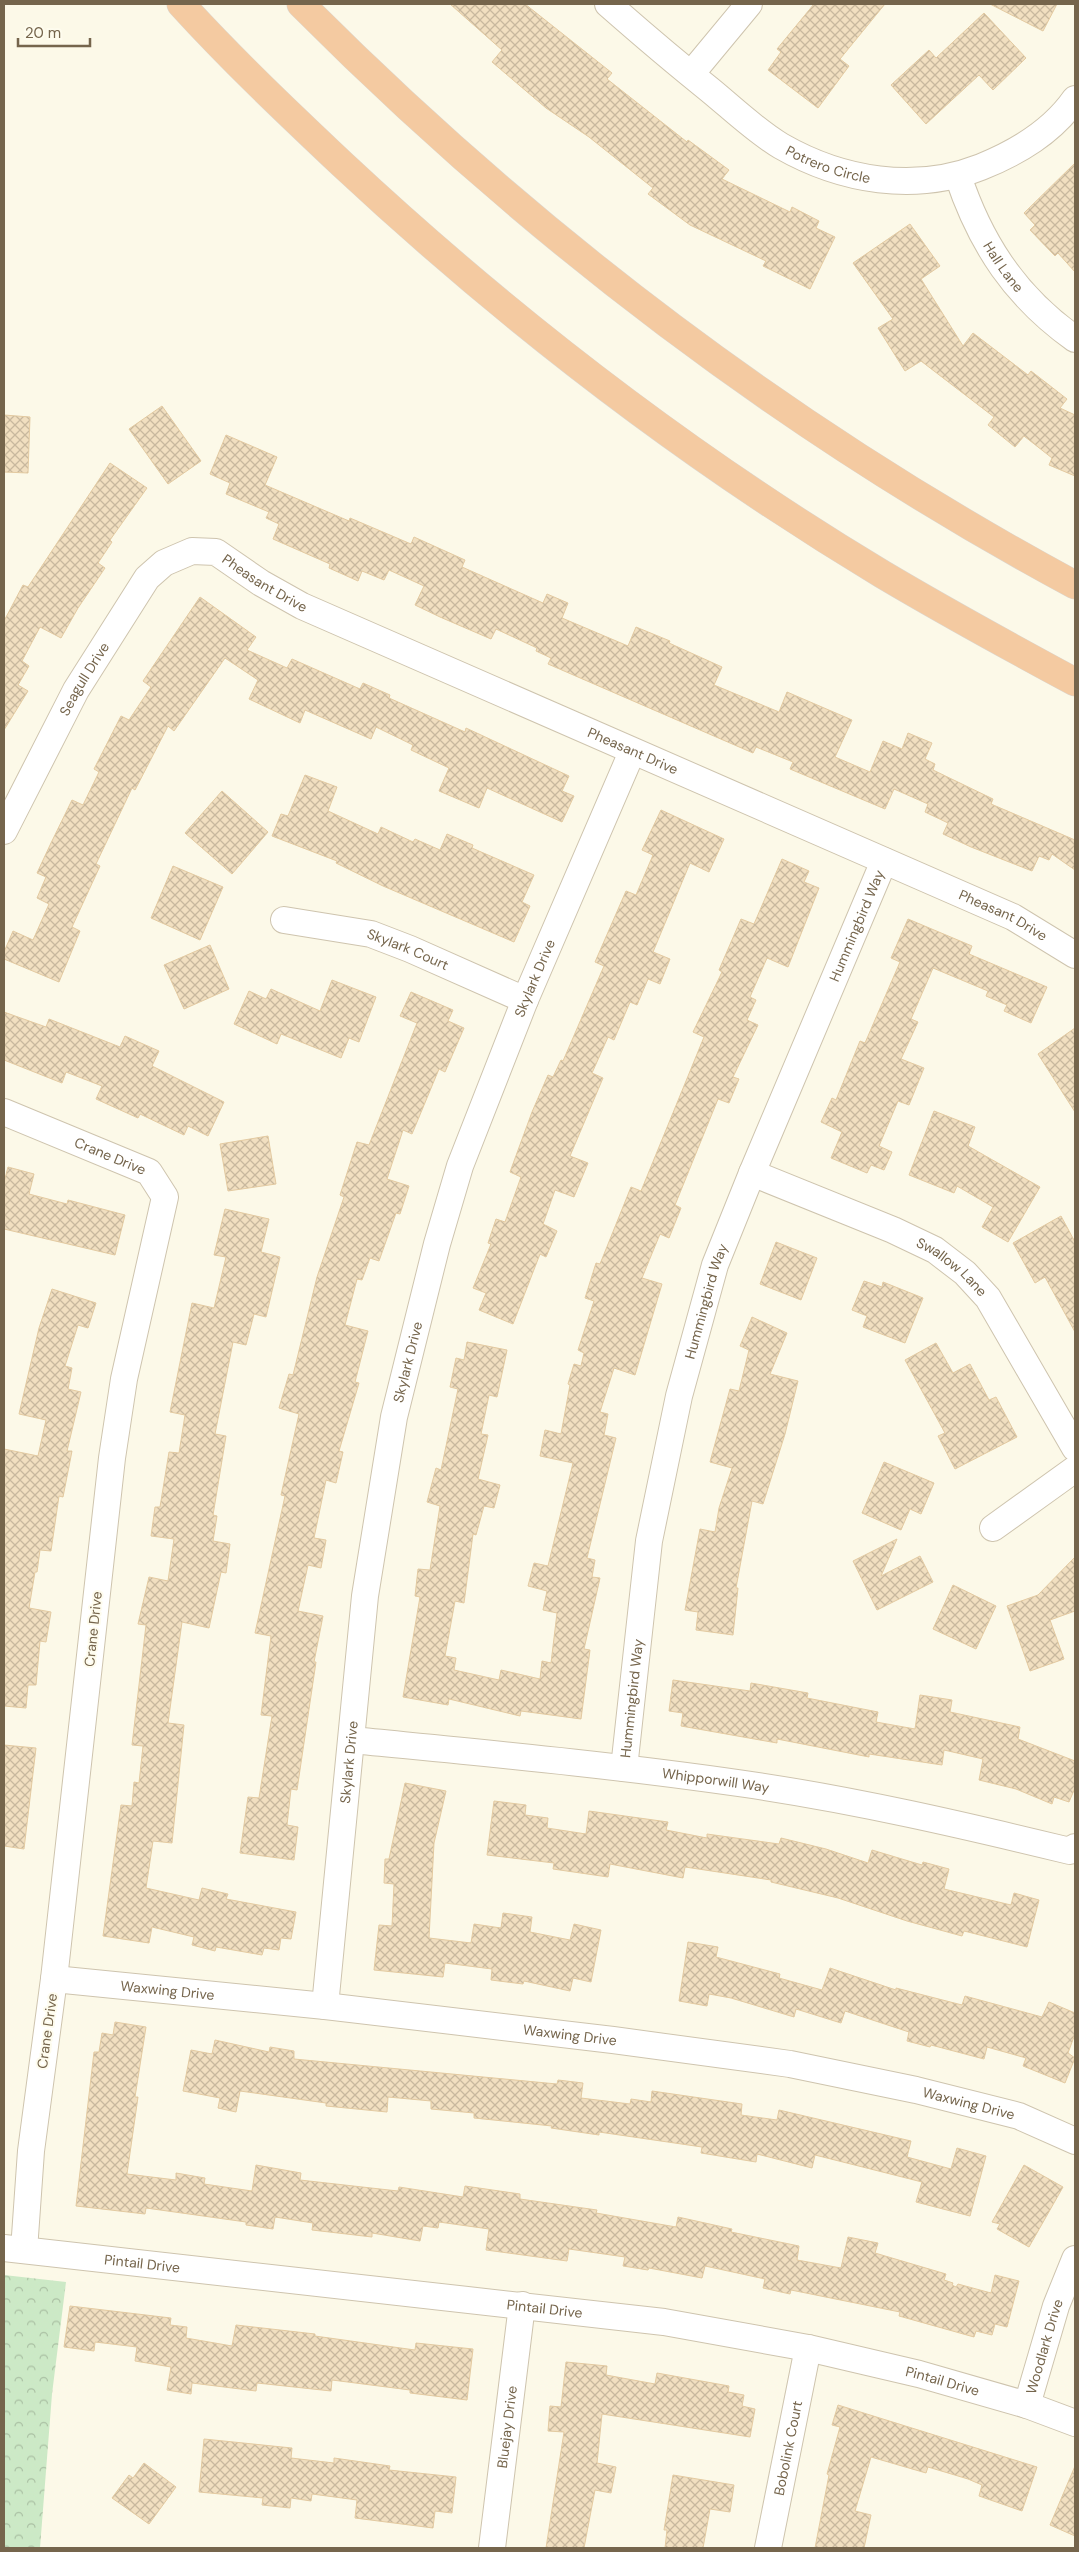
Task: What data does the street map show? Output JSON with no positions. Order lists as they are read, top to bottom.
{
  "streets": {
    "street": [
      "Potrero Circle",
      "Hall Lane",
      "Pheasant Drive",
      "Seagull Drive",
      "Hummingbird Way",
      "Skylark Court",
      "Skylark Drive",
      "Crane Drive",
      "Swallow Lane",
      "Whipporwill Way",
      "Waxwing Drive",
      "Pintail Drive",
      "Woodlark Drive",
      "Bluejay Drive",
      "Bobolink Court"
    ]
  },
  "crossings": [
    ["Potrero Circle", "Hall Lane"],
    ["Pheasant Drive", "Seagull Drive"],
    ["Pheasant Drive", "Hummingbird Way"],
    ["Pheasant Drive", "Skylark Drive"],
    ["Hummingbird Way", "Swallow Lane"],
    ["Hummingbird Way", "Whipporwill Way"],
    ["Skylark Court", "Skylark Drive"],
    ["Skylark Drive", "Whipporwill Way"],
    ["Skylark Drive", "Waxwing Drive"],
    ["Crane Drive", "Waxwing Drive"],
    ["Crane Drive", "Pintail Drive"],
    ["Pintail Drive", "Woodlark Drive"],
    ["Pintail Drive", "Bluejay Drive"],
    ["Pintail Drive", "Bobolink Court"]
  ],
  "scale_bar": "20 m"
}
